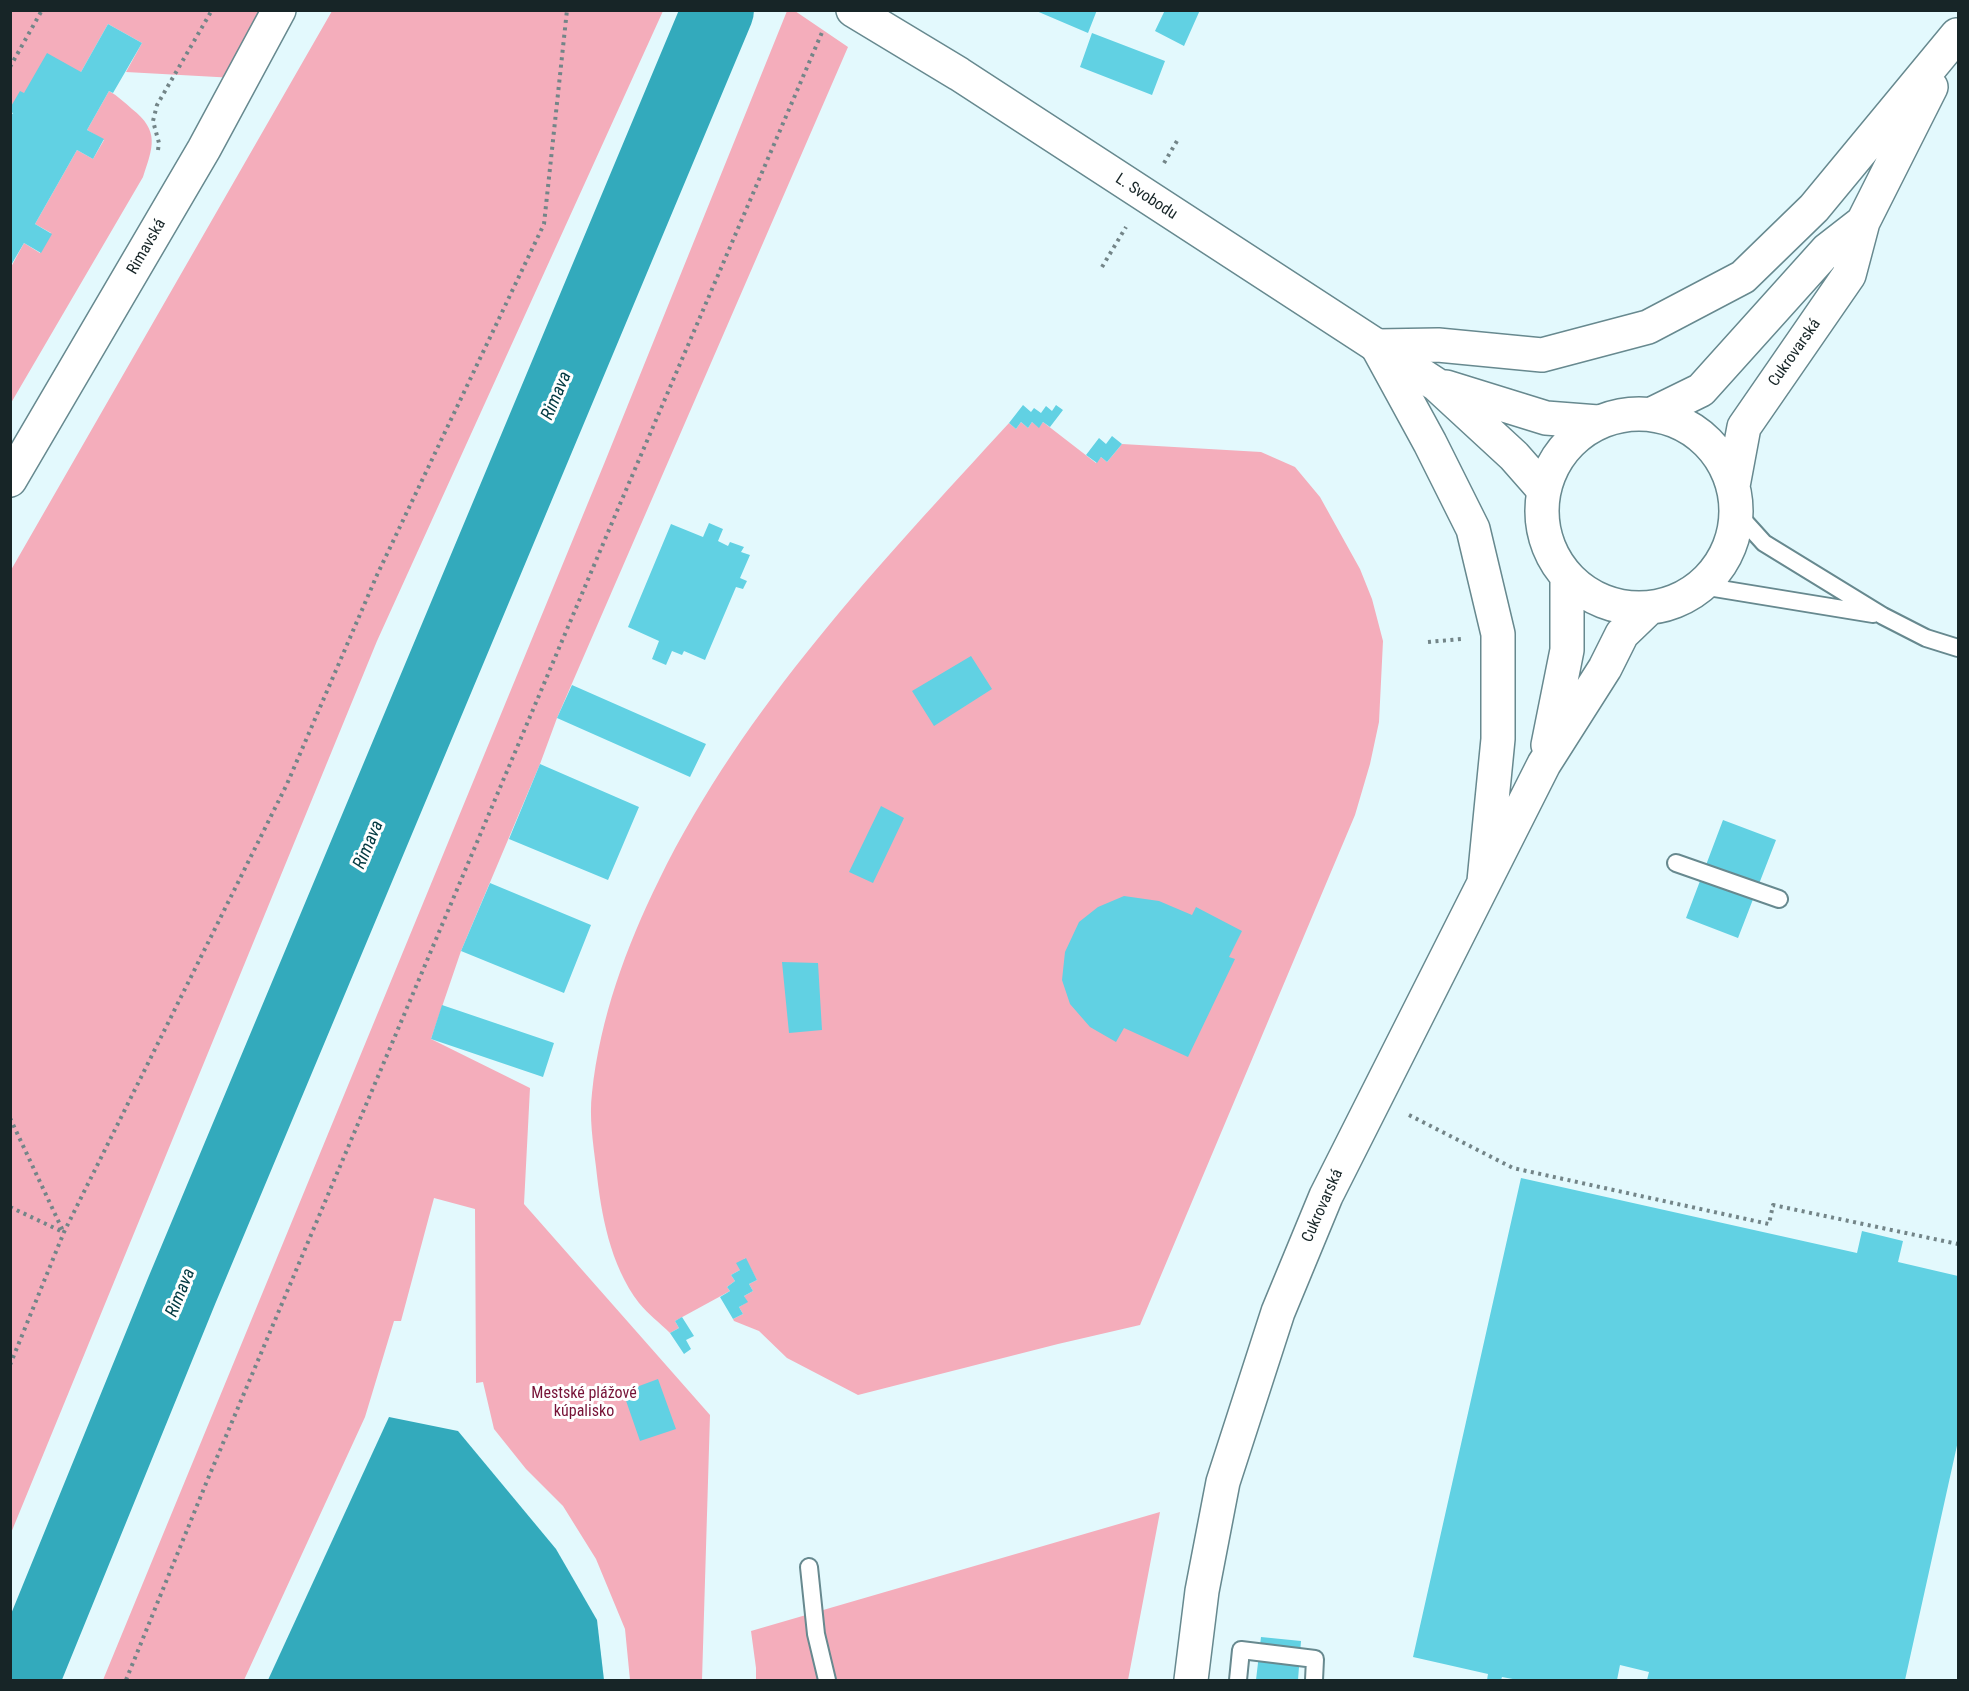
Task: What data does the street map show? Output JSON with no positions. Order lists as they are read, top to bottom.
{
  "streets": {
    "main road": ["L. Svobodu", "Rimavská", "Cukrovarská"]
  },
  "water": ["Rimava"],
  "parks": ["Mestské plážové kúpalisko"]
}
